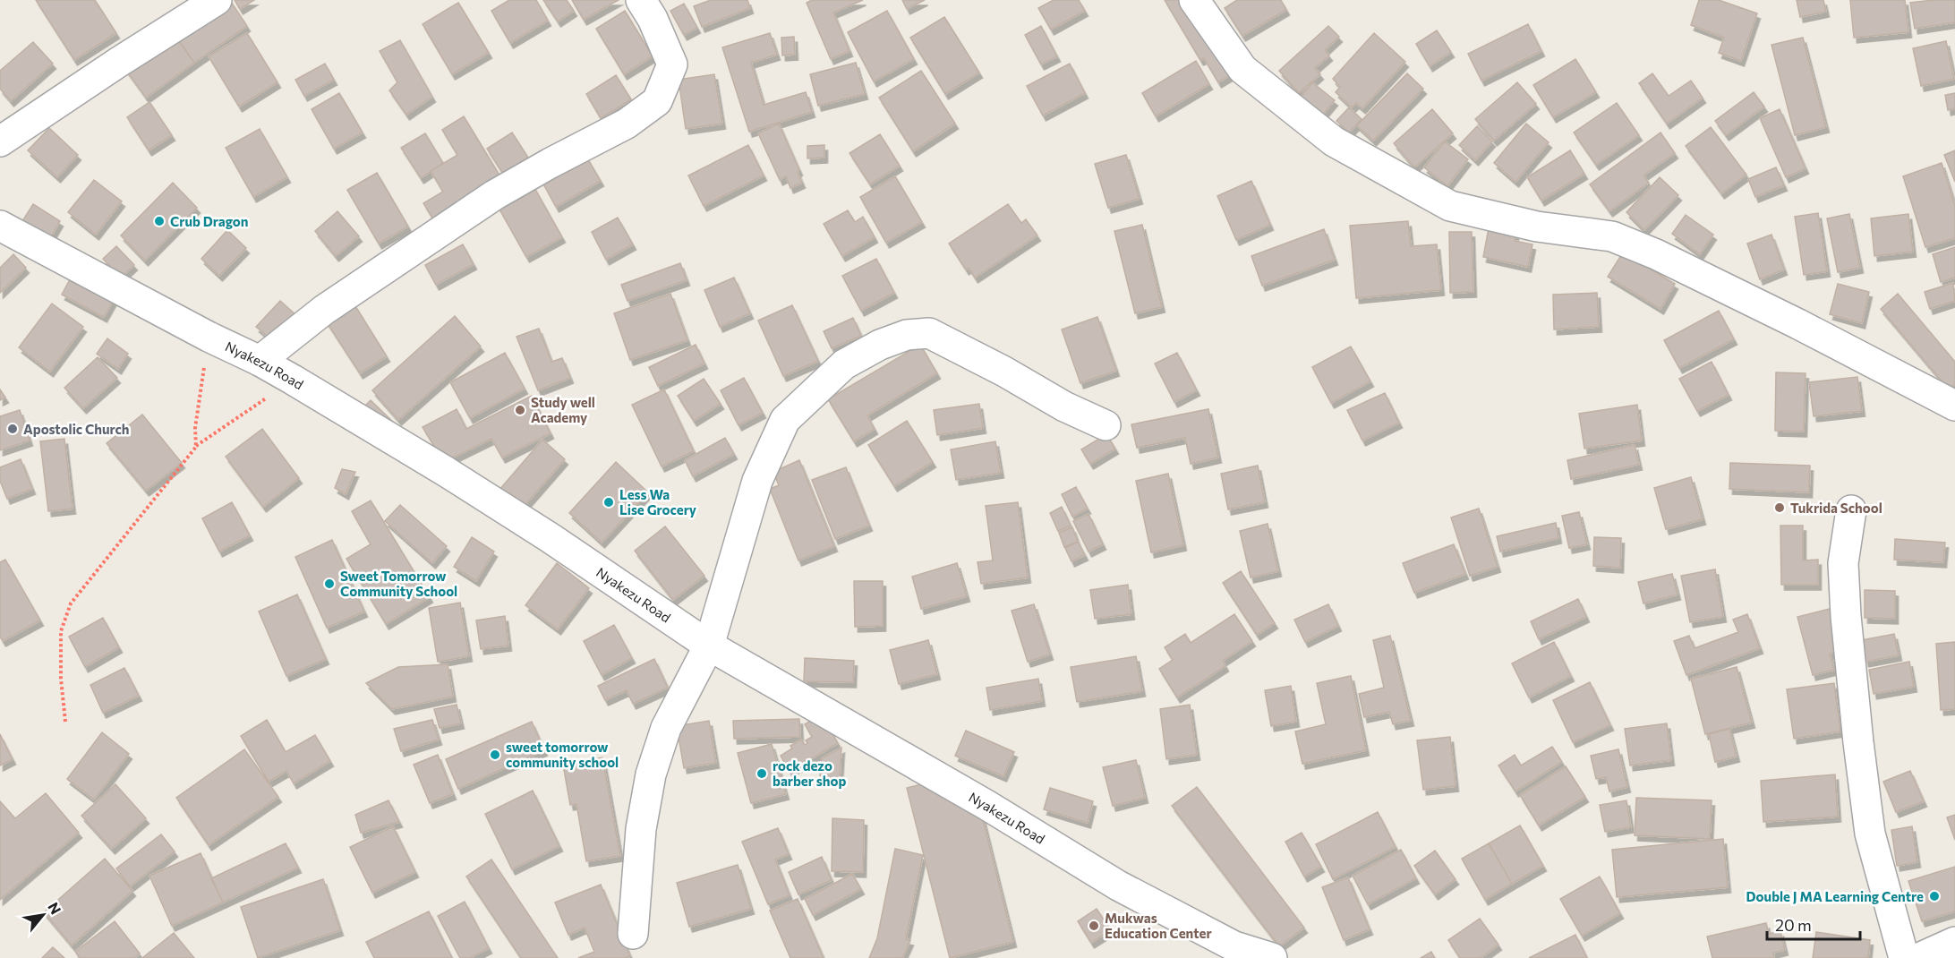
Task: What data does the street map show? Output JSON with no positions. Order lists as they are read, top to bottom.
{
  "streets": {
    "street": ["Nyakezu Road"]
  },
  "places": [
    "Crub Dragon",
    "Study well Academy",
    "Apostolic Church",
    "Less Wa Lise Grocery",
    "Tukrida School",
    "Sweet Tomorrow Community School",
    "sweet tomorrow community school",
    "rock dezo barber shop",
    "Double J MA Learning Centre",
    "Mukwas Education Center"
  ],
  "scale_bar": "20 m",
  "north": "top right"
}
